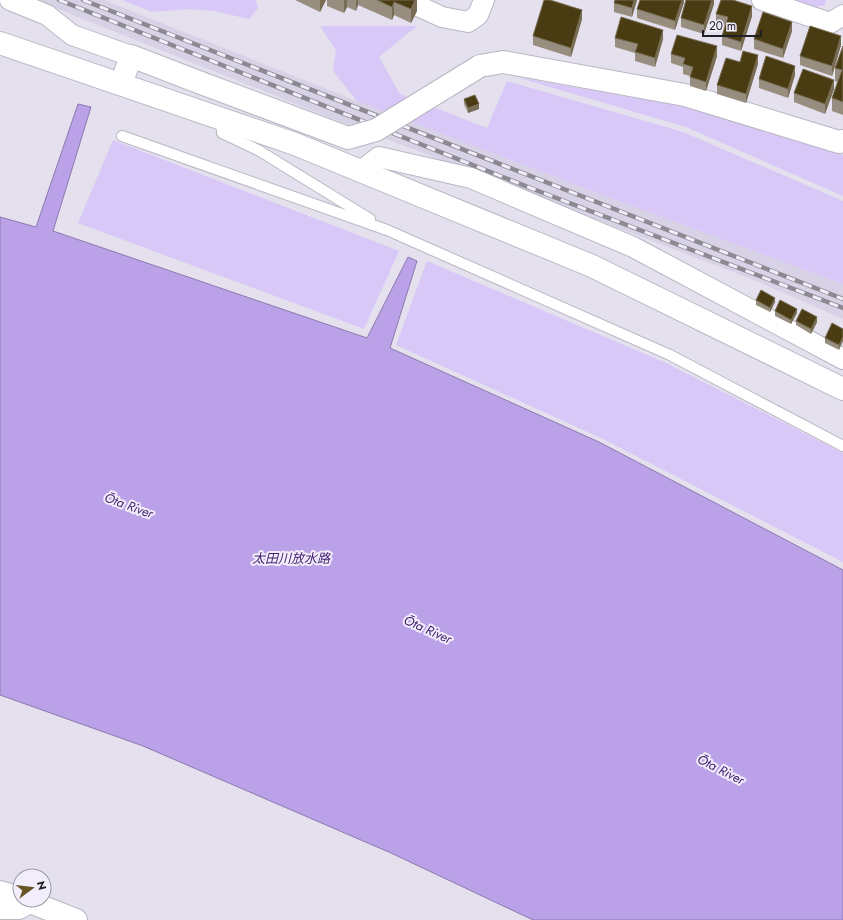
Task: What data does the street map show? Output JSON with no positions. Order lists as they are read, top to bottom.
{
  "water": ["Ōta River", "太田川放水路"],
  "scale_bar": "20 m",
  "north": "right"
}
